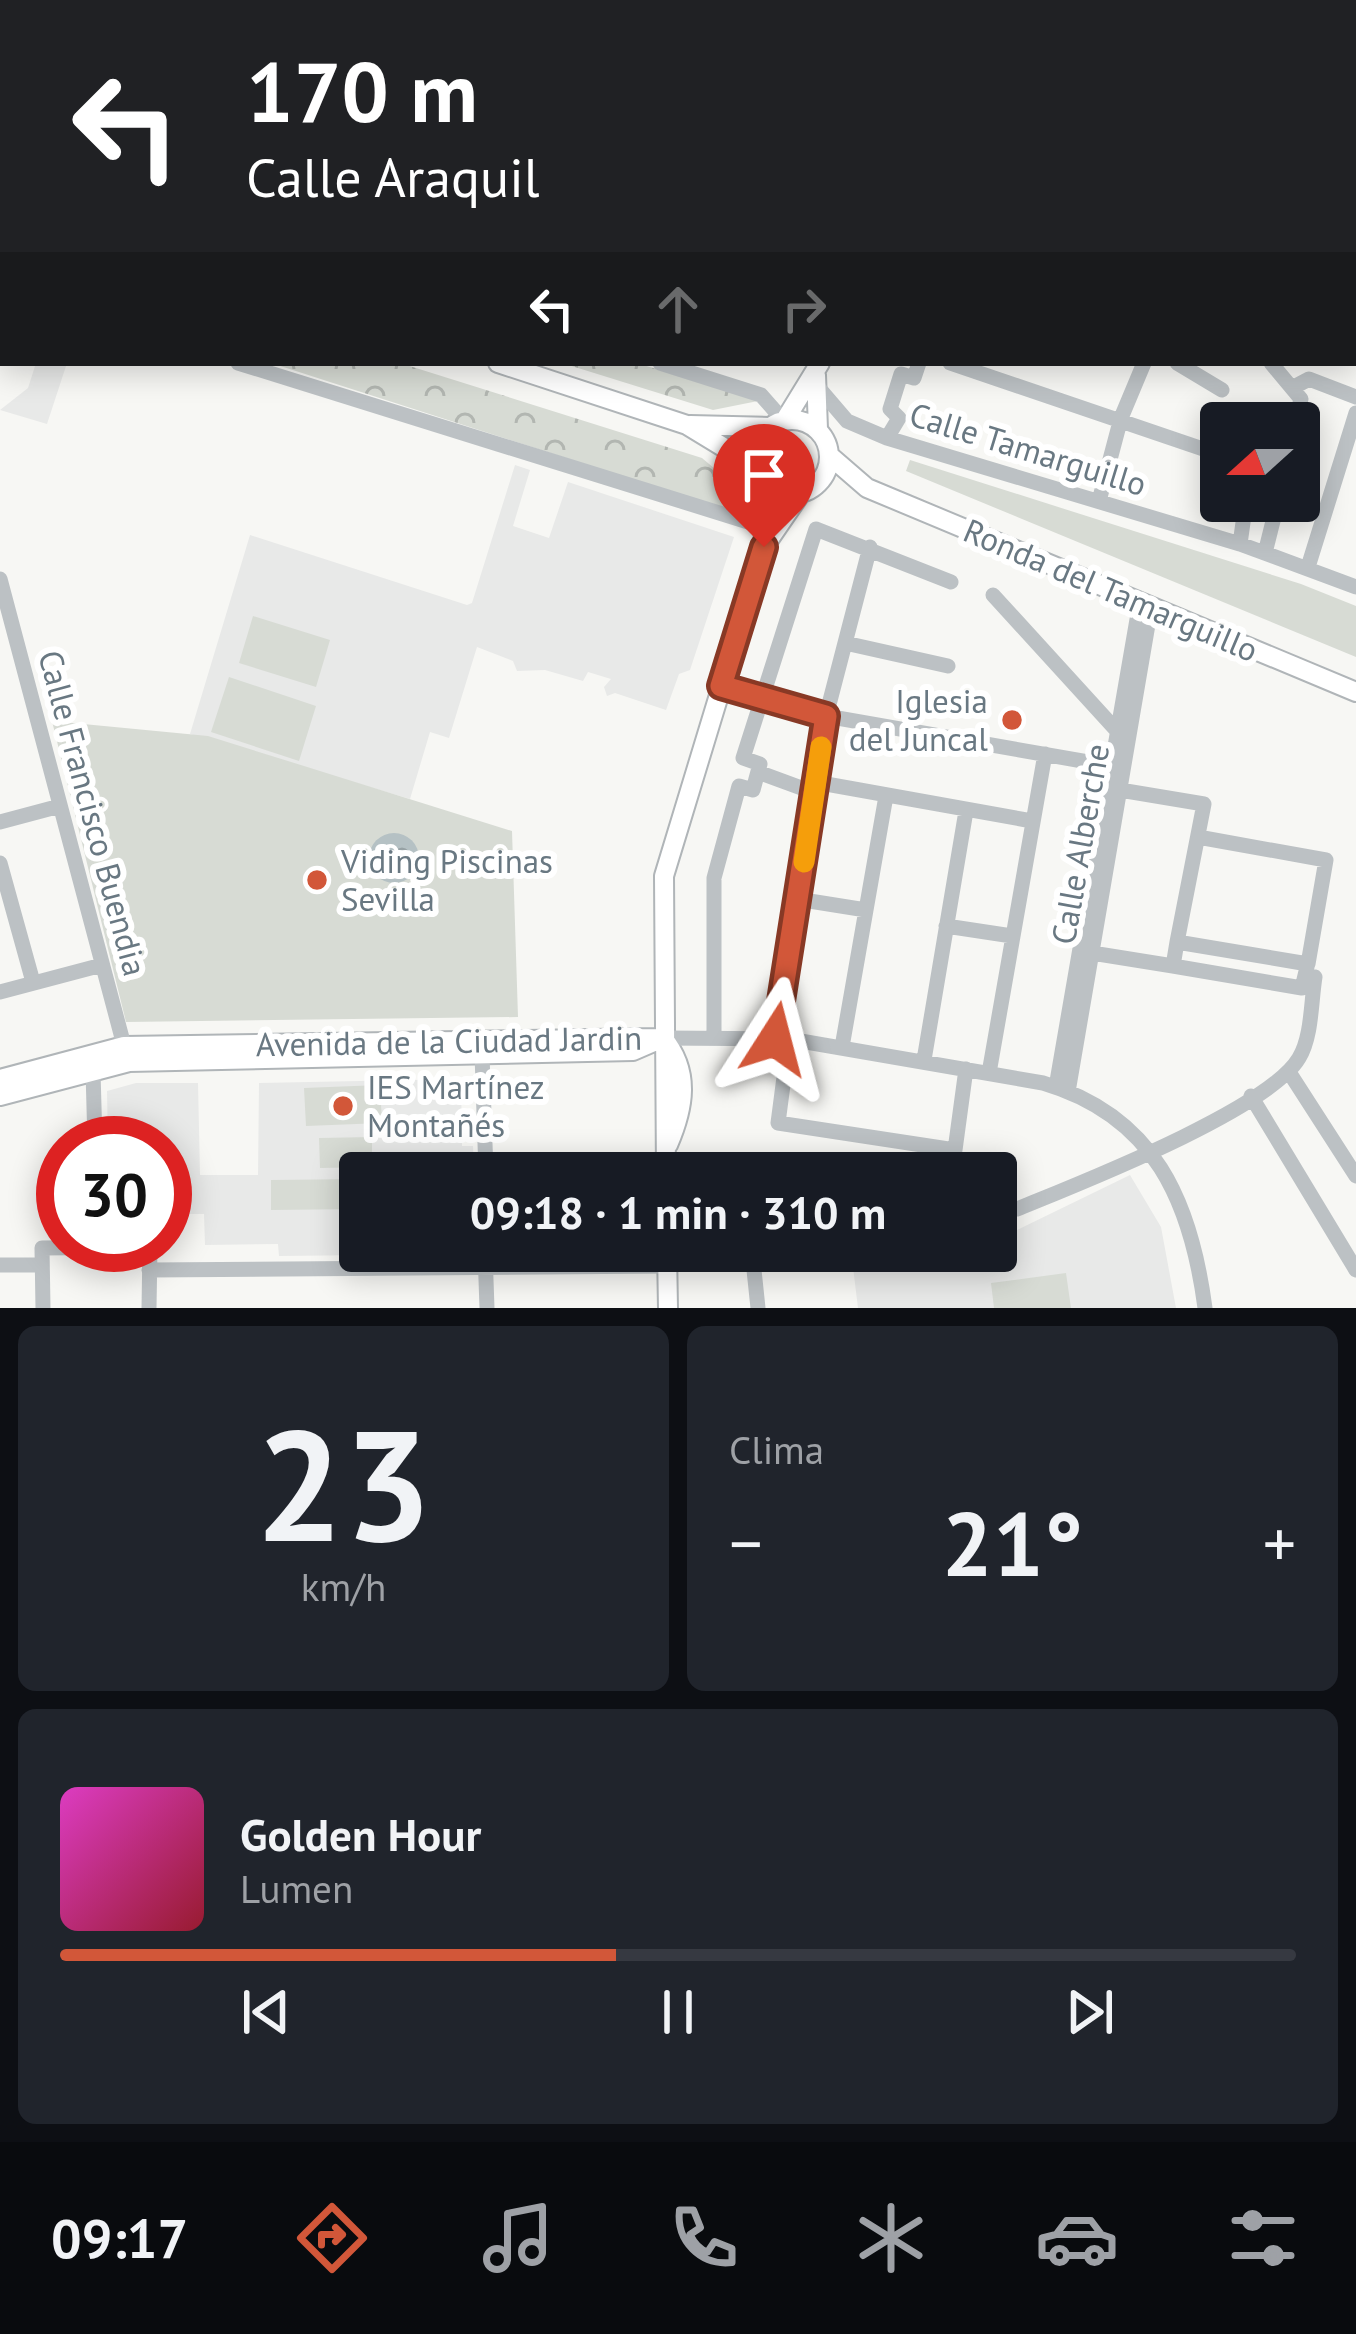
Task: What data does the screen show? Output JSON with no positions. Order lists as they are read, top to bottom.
{
  "streets": {
    "main road": ["Ronda del Tamarguillo", "Avenida de la Ciudad Jardin"],
    "street": ["Calle Tamarguillo", "Calle Francisco Buendia", "Calle Alberche"]
  },
  "crossings": [
    ["Ronda del Tamarguillo", "Calle Alberche"],
    ["Calle Francisco Buendia", "Avenida de la Ciudad Jardin"]
  ],
  "places": ["Iglesia del Juncal", "Viding Piscinas Sevilla", "IES Martínez Montañés"],
  "north": "left",
  "page": {
    "turn": ["170 m", "Calle Araquil"],
    "limit": "30",
    "trip": "09:18 · 1 min · 310 m",
    "tile": [
      ["23", "km/h"],
      "Clima"
    ],
    "heat": ["−", "21°", "+"],
    "song": ["Golden Hour", "Lumen"],
    "tabs": "09:17"
  }
}
